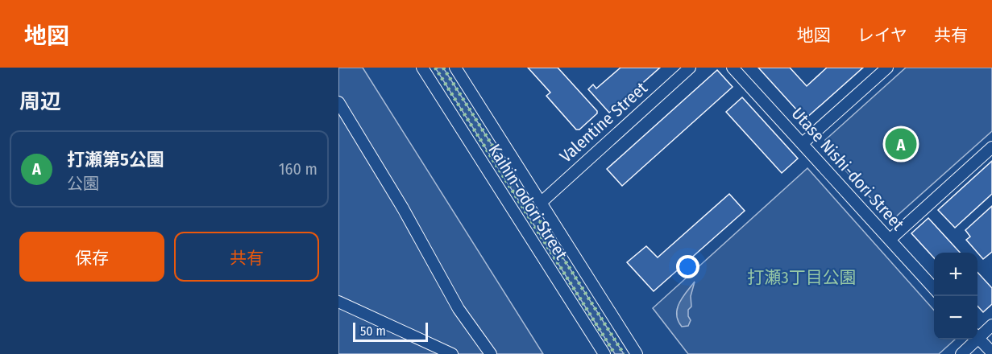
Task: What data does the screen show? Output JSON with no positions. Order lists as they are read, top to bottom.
{
  "streets": {
    "street": ["Valentine Street", "Utase Nishi-dori Street", "Kaihin-odori Street"]
  },
  "crossings": [
    ["Valentine Street", "Kaihin-odori Street"]
  ],
  "parks": ["打瀬3丁目公園"],
  "scale_bar": "50 m",
  "page": {
    "header": "地図",
    "nav": ["地図", "レイヤ", "共有"],
    "heading": "周辺",
    "pins": "A",
    "list": [
      {
        "mark": "A",
        "name": "打瀬第5公園",
        "note": "公園",
        "value": "160 m"
      }
    ],
    "buttons": ["保存", "共有"],
    "map_buttons": ["+", "−"],
    "scale": "50 m"
  }
}
